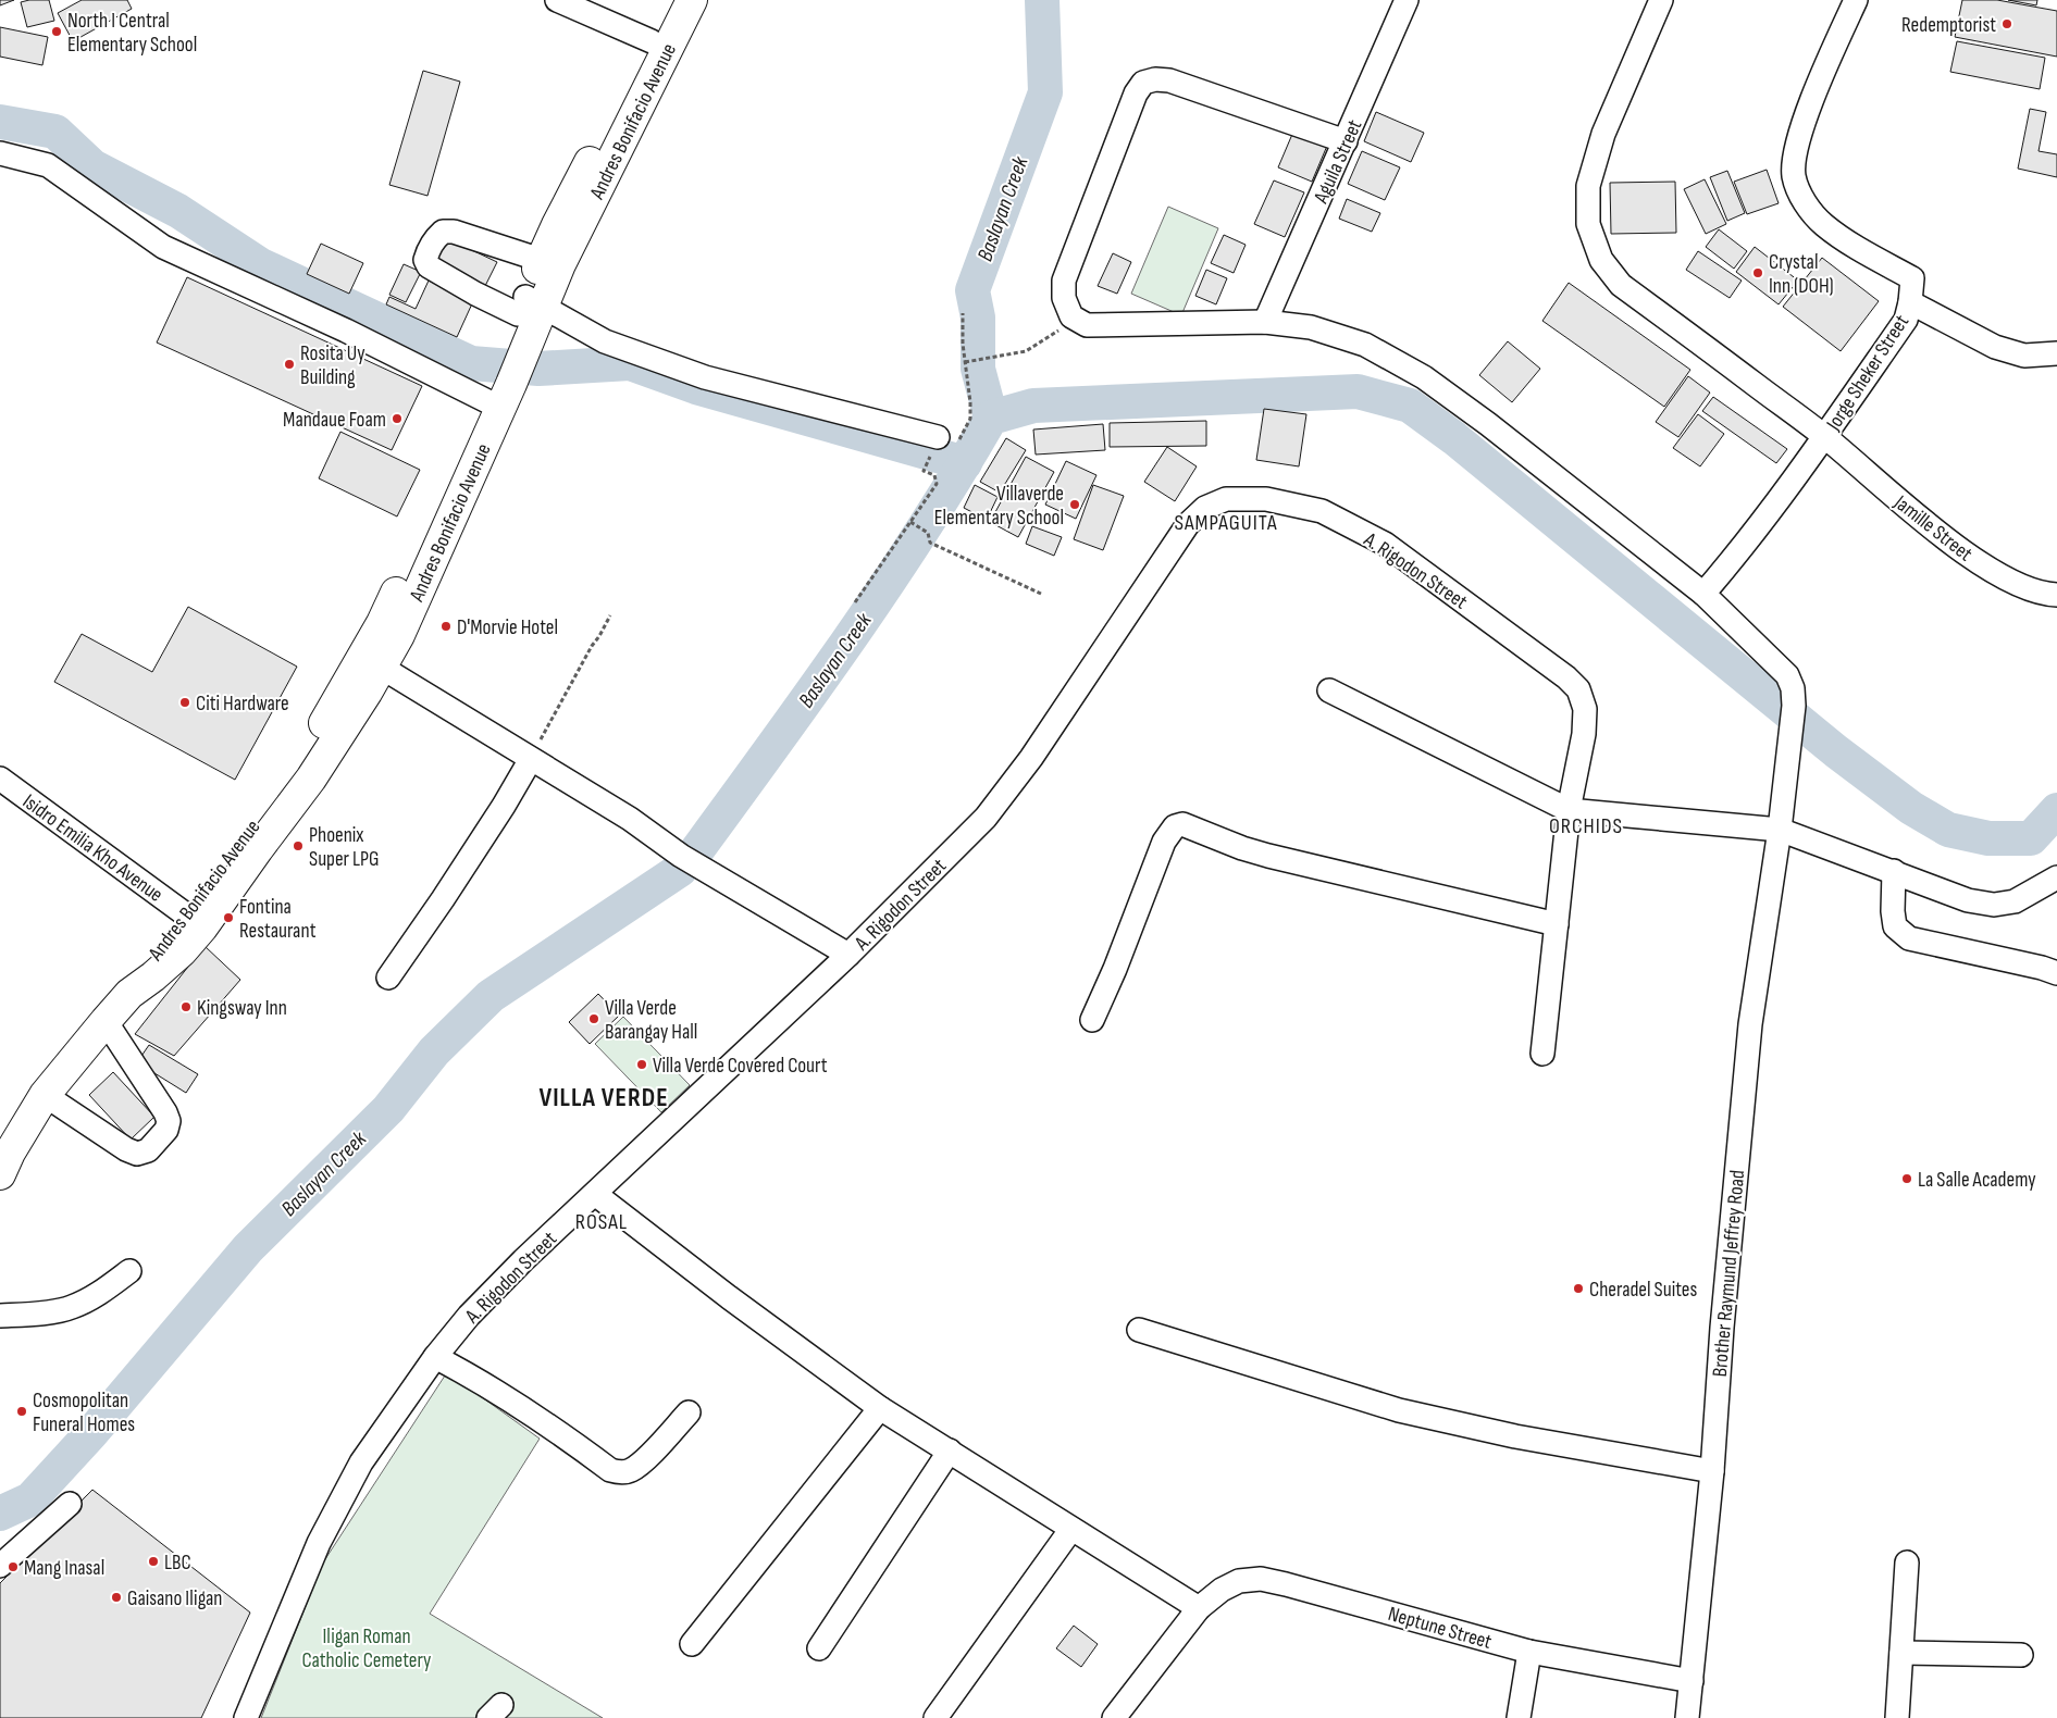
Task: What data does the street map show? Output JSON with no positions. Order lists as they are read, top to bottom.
{
  "streets": {
    "highway": ["Andres Bonifacio Avenue"],
    "street": [
      "Aguila Street",
      "Jorge Sheker Street",
      "Jamille Street",
      "A. Rigodon Street",
      "Isidro Emilia Kho Avenue",
      "Brother Raymund Jeffrey Road",
      "Neptune Street"
    ]
  },
  "crossings": [
    ["Andres Bonifacio Avenue", "Isidro Emilia Kho Avenue"],
    ["Jorge Sheker Street", "Jamille Street"],
    ["Jorge Sheker Street", "Brother Raymund Jeffrey Road"],
    ["Brother Raymund Jeffrey Road", "Neptune Street"]
  ],
  "districts": [
    "SAMPAGUITA",
    "ORCHIDS",
    "VILLA VERDE",
    "ROSAL"
  ],
  "water": ["Baslayan Creek"],
  "parks": ["Iligan Roman Catholic Cemetery"],
  "places": [
    "Redemptorist",
    "North I Central Elementary School",
    "Crystal Inn (DOH)",
    "Rosita Uy Building",
    "Mandaue Foam",
    "Villaverde Elementary School",
    "D'Morvie Hotel",
    "Citi Hardware",
    "Phoenix Super LPG",
    "Fontina Restaurant",
    "Kingsway Inn",
    "Villa Verde Barangay Hall",
    "Villa Verde Covered Court",
    "La Salle Academy",
    "Cheradel Suites",
    "Cosmopolitan Funeral Homes",
    "LBC",
    "Mang Inasal",
    "Gaisano Iligan"
  ]
}
